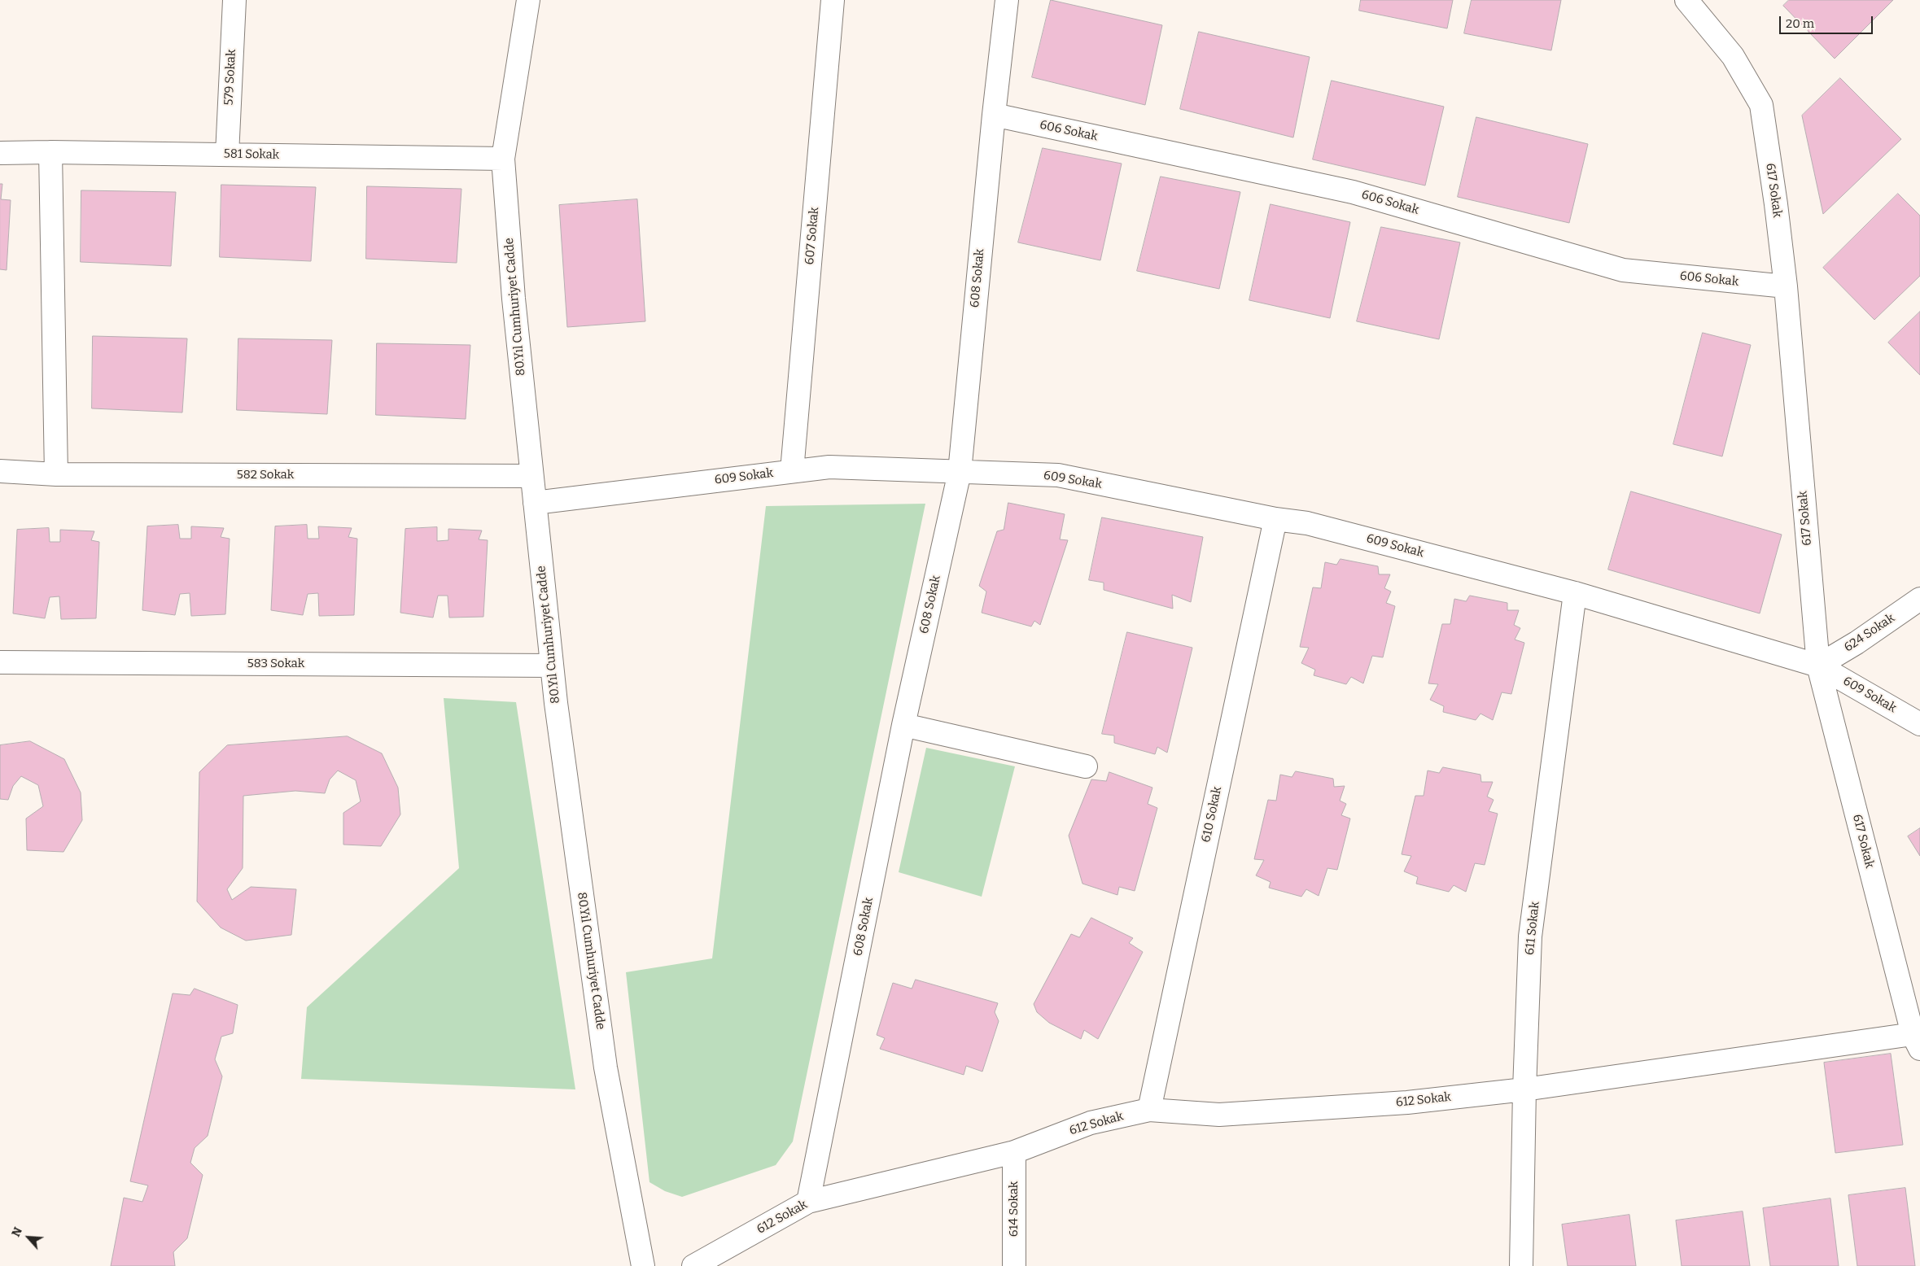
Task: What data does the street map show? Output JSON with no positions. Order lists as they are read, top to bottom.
{
  "streets": {
    "street": [
      "579 Sokak",
      "606 Sokak",
      "581 Sokak",
      "617 Sokak",
      "607 Sokak",
      "608 Sokak",
      "80.Yıl Cumhuriyet Cadde",
      "582 Sokak",
      "609 Sokak",
      "624 Sokak",
      "583 Sokak",
      "610 Sokak",
      "611 Sokak",
      "612 Sokak",
      "614 Sokak"
    ]
  },
  "crossings": [
    ["579 Sokak", "581 Sokak"],
    ["606 Sokak", "617 Sokak"],
    ["606 Sokak", "608 Sokak"],
    ["581 Sokak", "80.Yıl Cumhuriyet Cadde"],
    ["617 Sokak", "609 Sokak"],
    ["617 Sokak", "624 Sokak"],
    ["617 Sokak", "612 Sokak"],
    ["607 Sokak", "609 Sokak"],
    ["608 Sokak", "609 Sokak"],
    ["608 Sokak", "612 Sokak"],
    ["80.Yıl Cumhuriyet Cadde", "582 Sokak"],
    ["80.Yıl Cumhuriyet Cadde", "609 Sokak"],
    ["80.Yıl Cumhuriyet Cadde", "583 Sokak"],
    ["609 Sokak", "624 Sokak"],
    ["609 Sokak", "610 Sokak"],
    ["609 Sokak", "611 Sokak"],
    ["610 Sokak", "612 Sokak"],
    ["611 Sokak", "612 Sokak"],
    ["612 Sokak", "614 Sokak"]
  ],
  "scale_bar": "20 m",
  "north": "top left"
}
